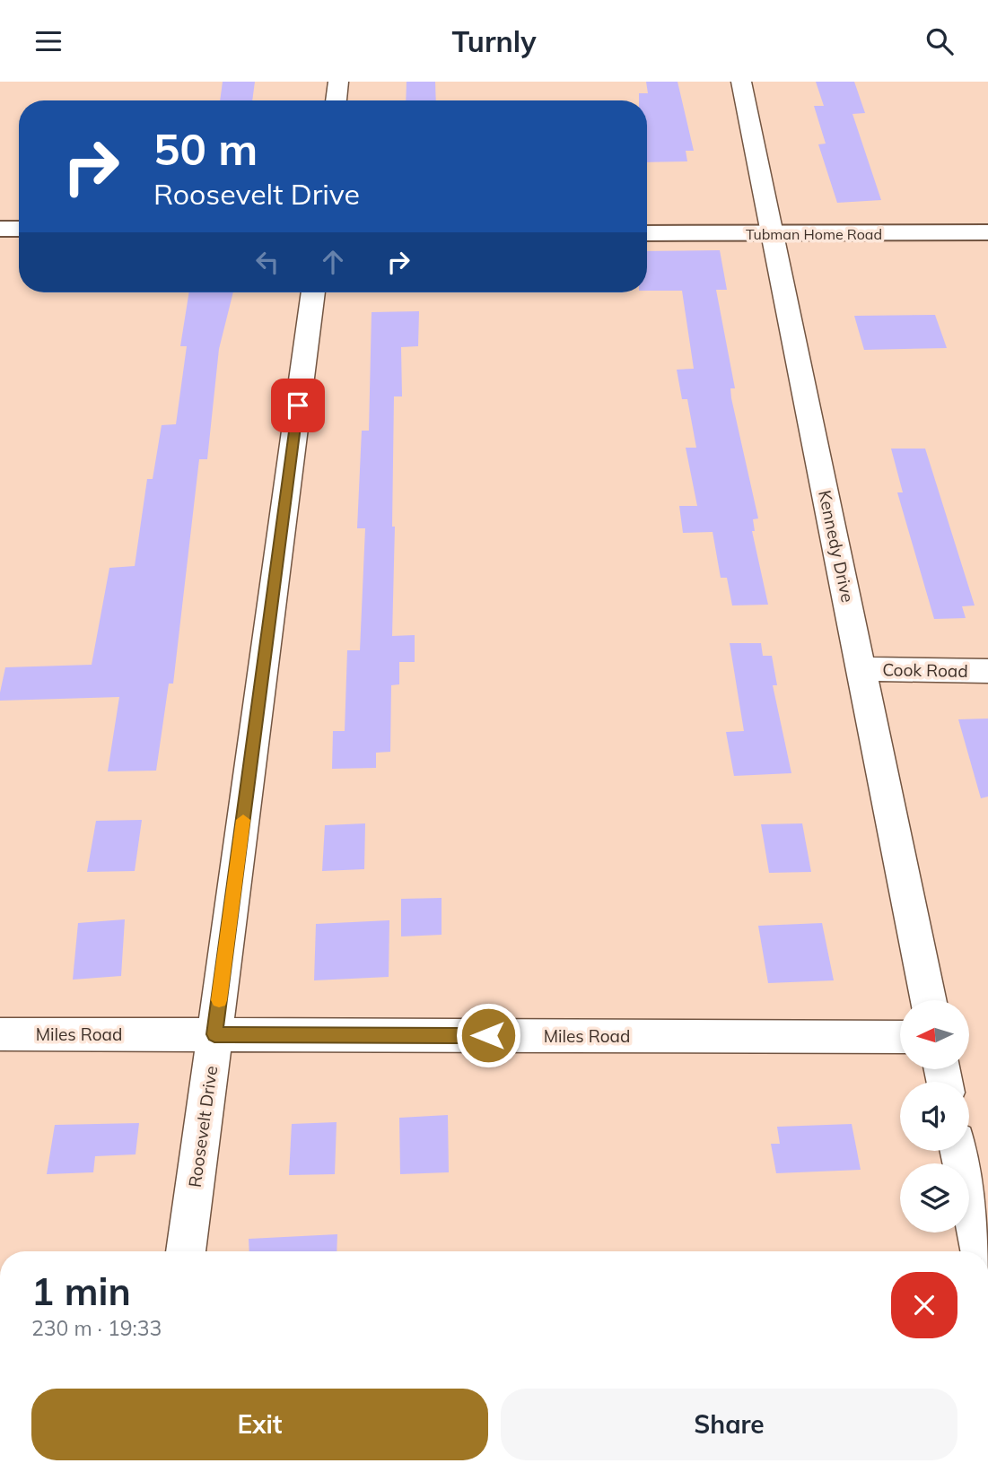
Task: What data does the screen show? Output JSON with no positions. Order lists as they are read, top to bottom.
{
  "streets": {
    "street": [
      "Tubman Home Road",
      "Kennedy Drive",
      "Cook Road",
      "Miles Road",
      "Roosevelt Drive"
    ]
  },
  "crossings": [
    ["Tubman Home Road", "Kennedy Drive"],
    ["Kennedy Drive", "Cook Road"],
    ["Miles Road", "Roosevelt Drive"]
  ],
  "north": "left",
  "page": {
    "header": "Turnly",
    "turn": ["50 m", "Roosevelt Drive"],
    "heading": ["1 min", "230 m · 19:33"],
    "buttons": ["Exit", "Share"]
  }
}
